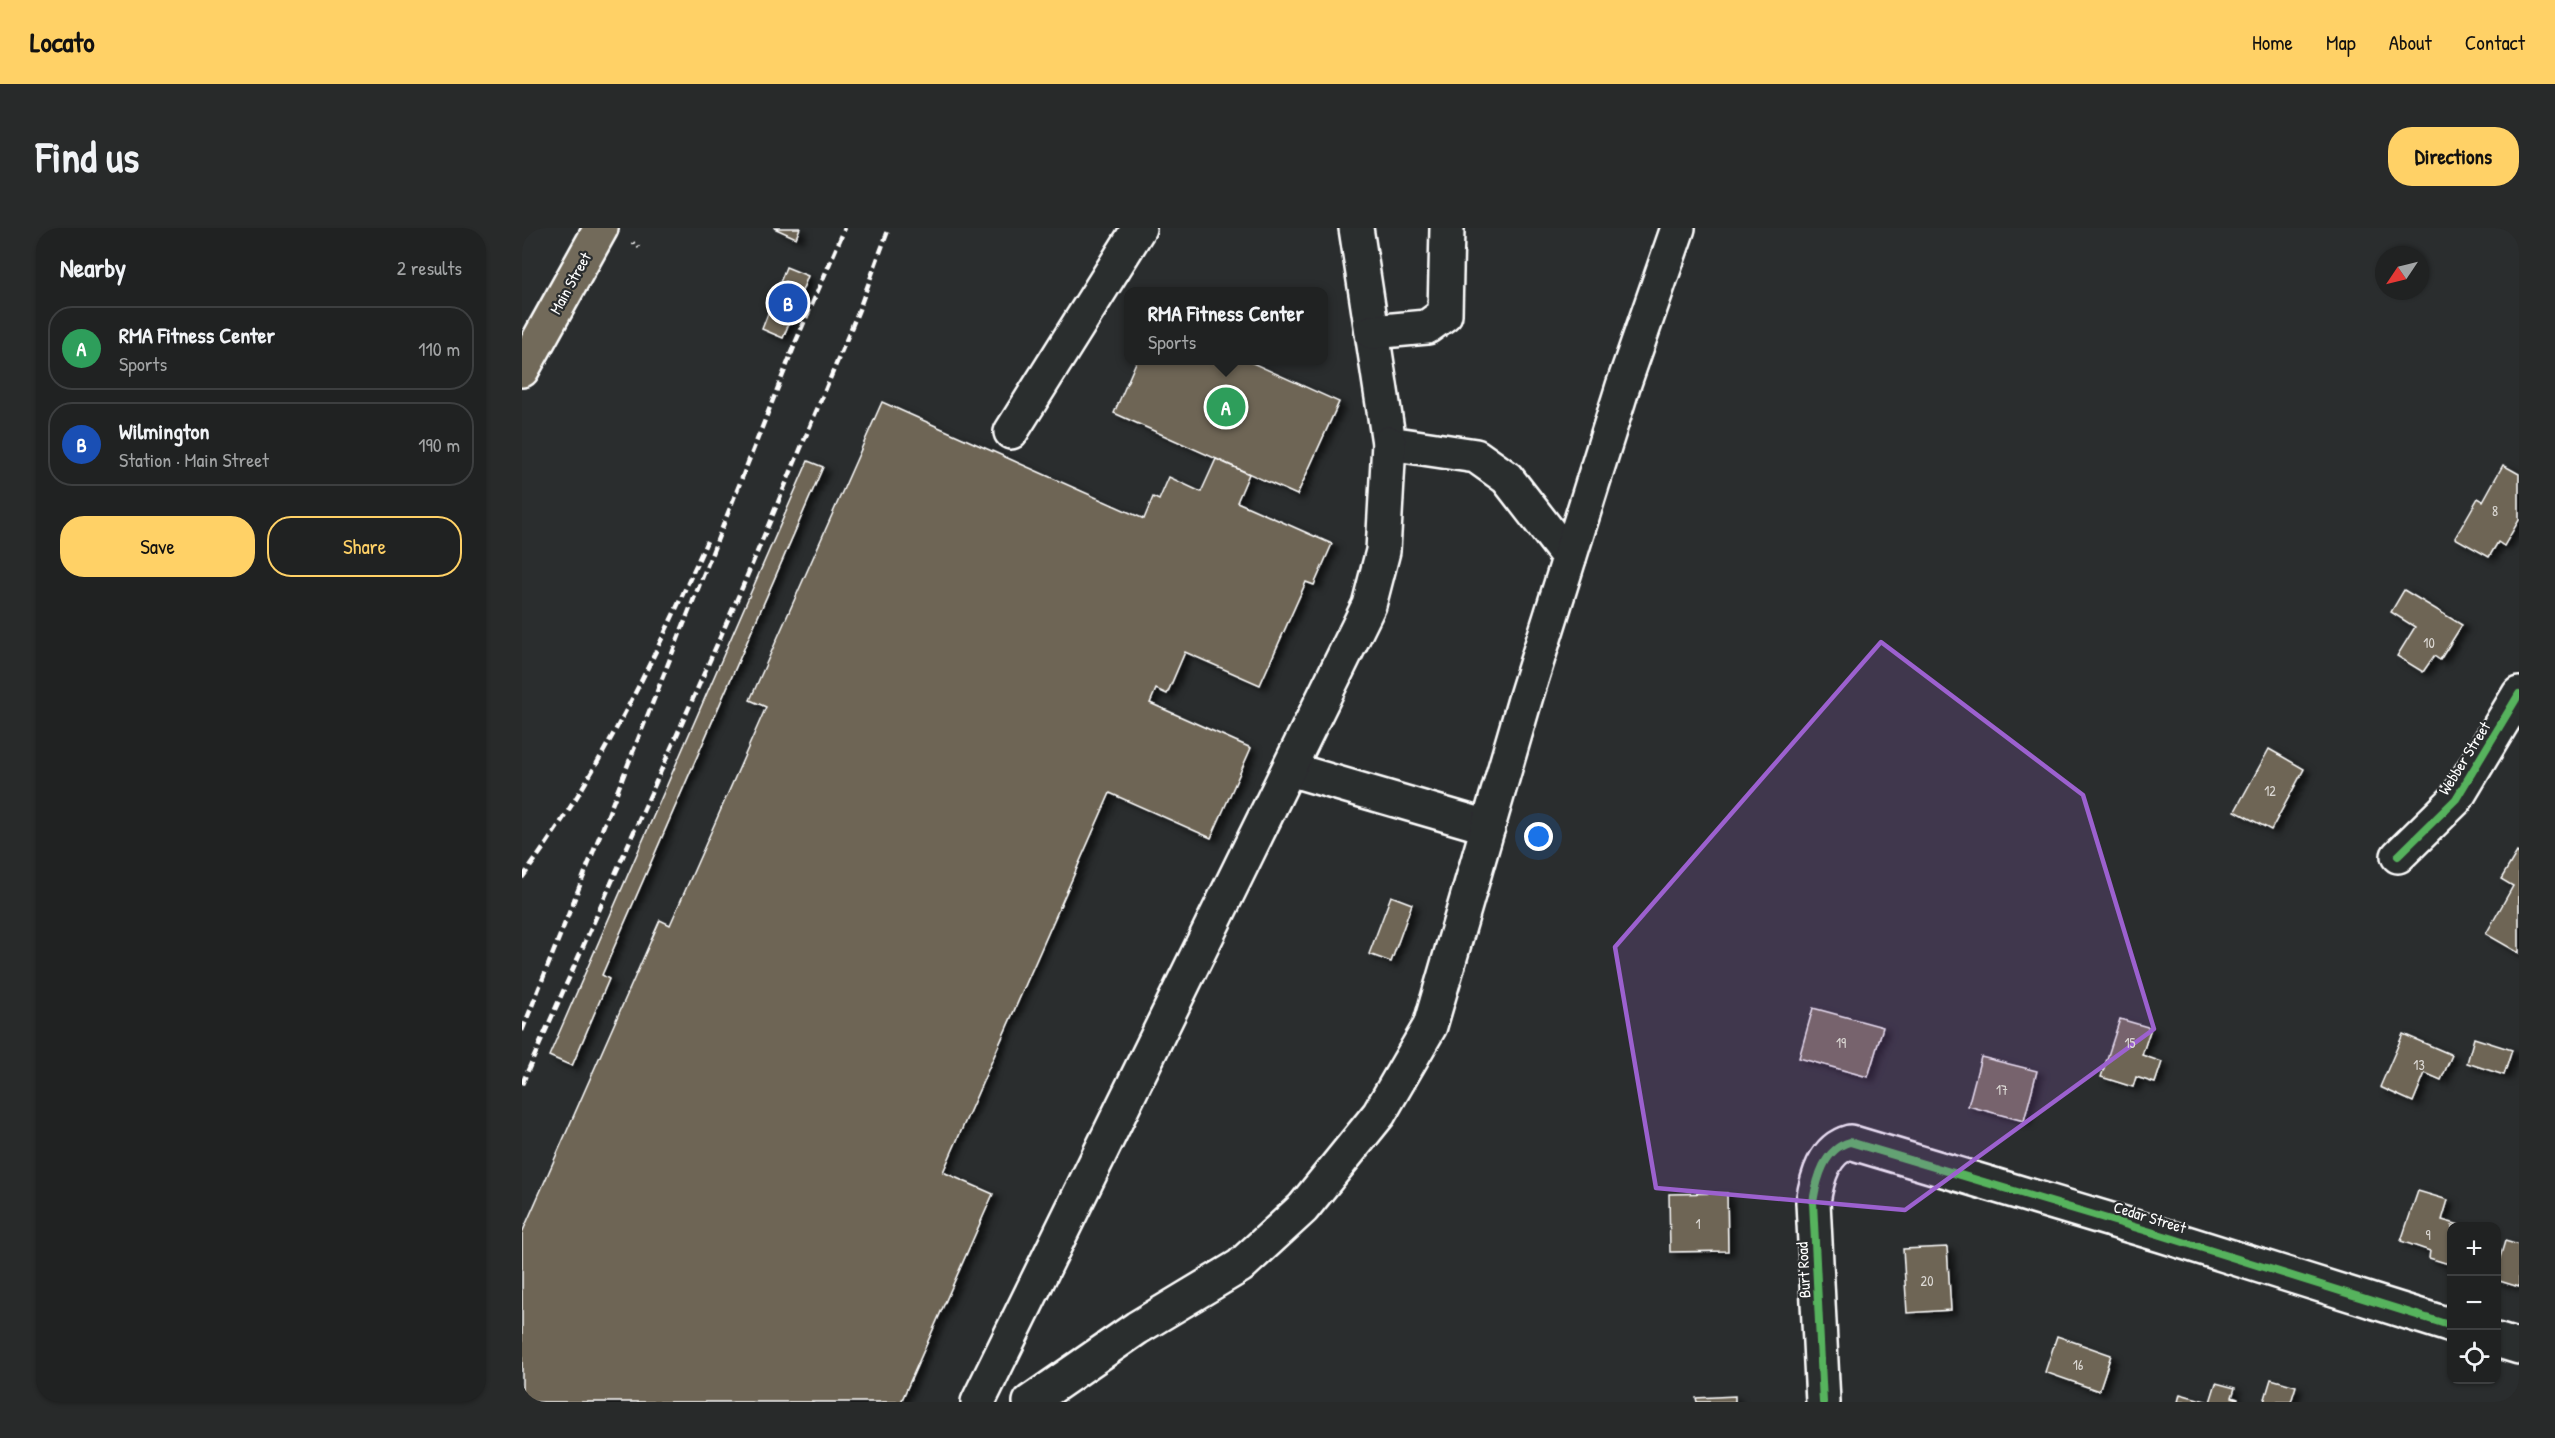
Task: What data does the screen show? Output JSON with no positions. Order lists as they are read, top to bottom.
{
  "streets": {
    "main road": ["Main Street"],
    "street": ["Webber Street", "Cedar Street", "Burt Road"]
  },
  "crossings": [
    ["Cedar Street", "Burt Road"]
  ],
  "house_numbers": [
    "8",
    "10",
    "12",
    "19",
    "15",
    "13",
    "17",
    "1",
    "9",
    "20",
    "16"
  ],
  "north": "bottom left",
  "page": {
    "header": "Locato",
    "nav": [
      "Home",
      "Map",
      "About",
      "Contact"
    ],
    "buttons": [
      "Directions",
      ["Save", "Share"]
    ],
    "title": "Find us",
    "heading": ["Nearby", "2 results"],
    "pins": ["B", "A"],
    "popup": ["RMA Fitness Center", "Sports"],
    "list": [
      {
        "mark": "A",
        "name": "RMA Fitness Center",
        "note": "Sports",
        "value": "110 m"
      },
      {
        "mark": "B",
        "name": "Wilmington",
        "note": "Station · Main Street",
        "value": "190 m"
      }
    ],
    "map_buttons": ["+", "−"]
  }
}
